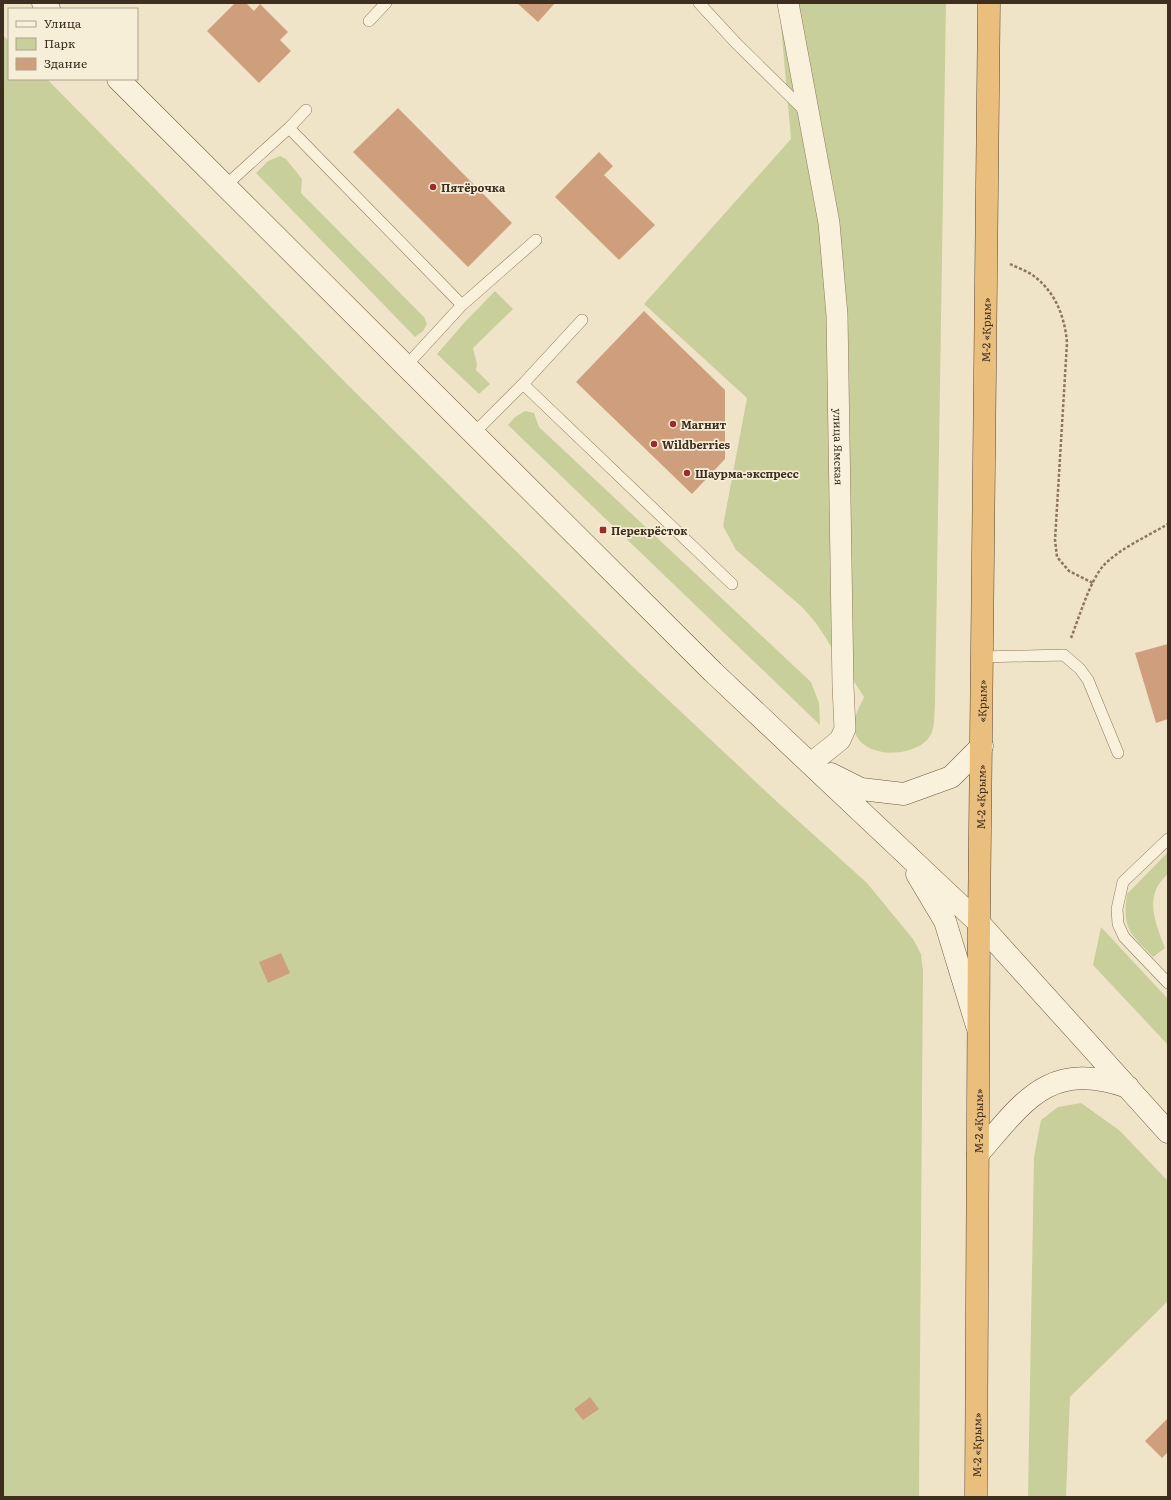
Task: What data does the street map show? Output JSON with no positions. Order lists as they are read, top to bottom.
{
  "streets": {
    "highway": ["М-2 «Крым»", "«Крым»"],
    "street": ["улица Ямская"]
  },
  "crossings": [
    ["М-2 «Крым»", "«Крым»"]
  ],
  "places": {
    "other": [
      "Пятёрочка",
      "Магнит",
      "Wildberries",
      "Шаурма-экспресс"
    ],
    "transit": ["Перекрёсток"]
  },
  "legend": ["Улица", "Парк", "Здание"]
}
